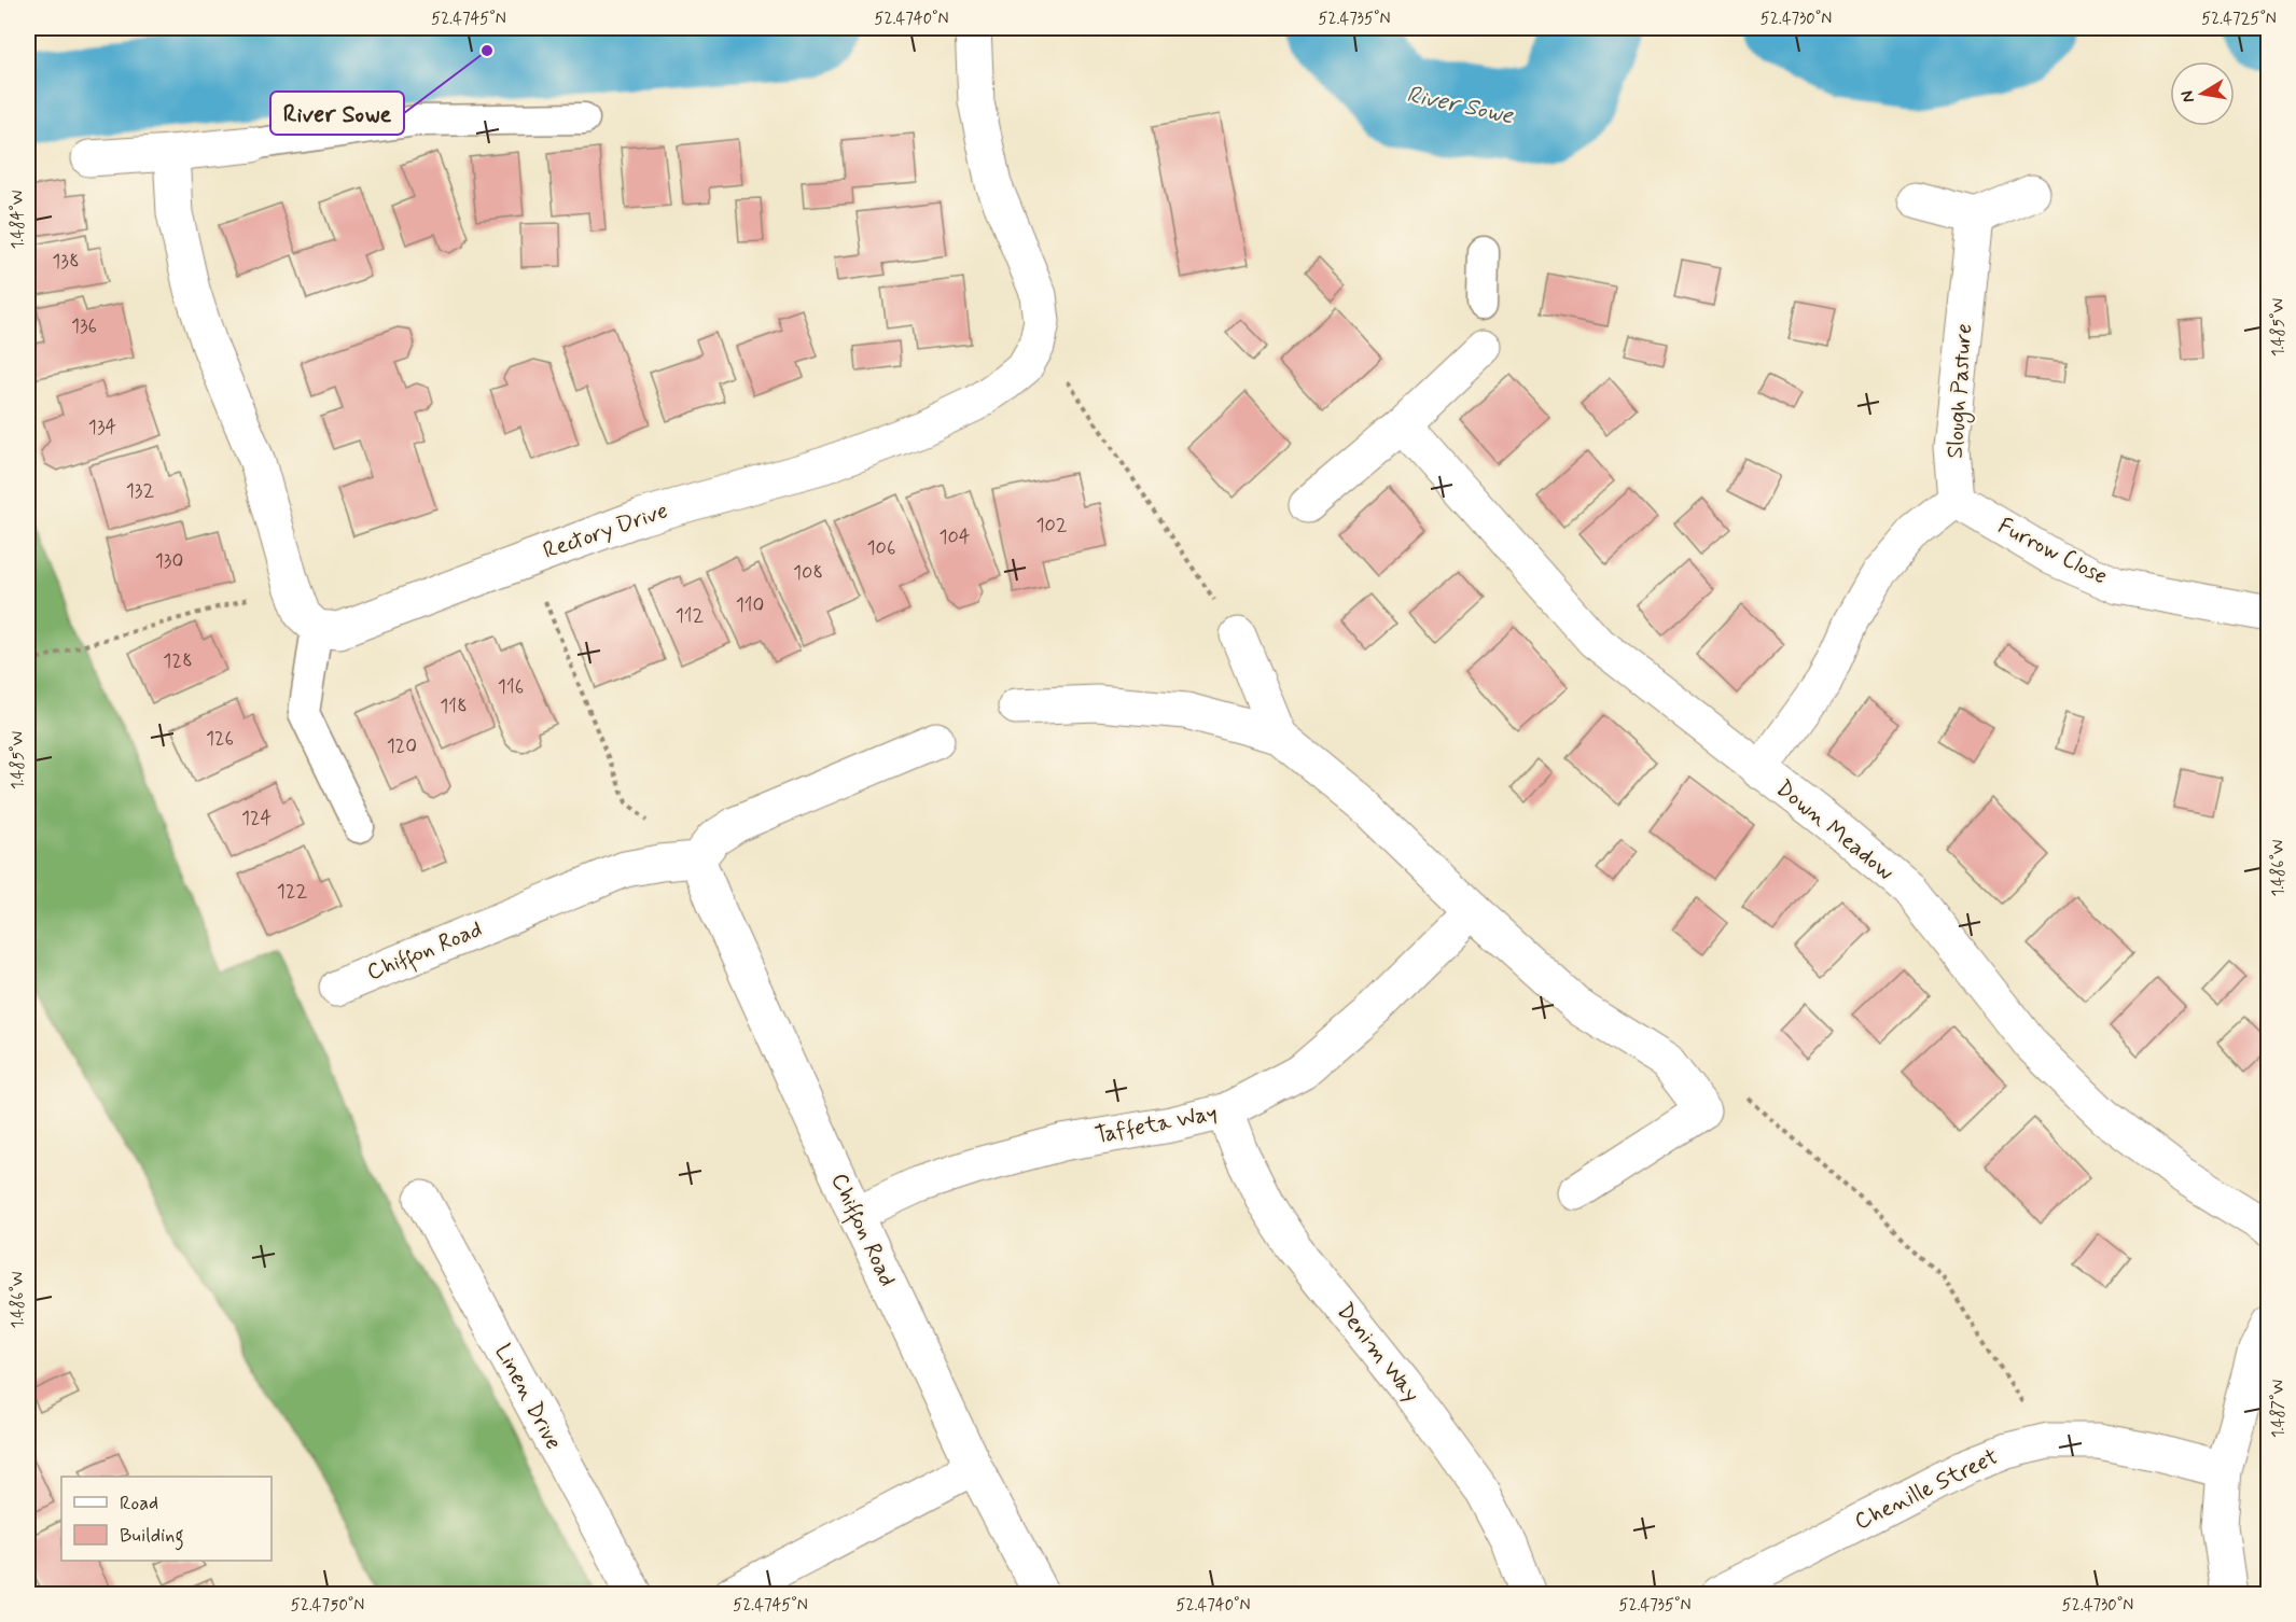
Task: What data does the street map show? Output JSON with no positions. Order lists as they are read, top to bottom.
{
  "streets": {
    "street": [
      "Slough Pasture",
      "Rectory Drive",
      "Furrow Close",
      "Down Meadow",
      "Chiffon Road",
      "Taffeta Way",
      "Denim Way",
      "Linen Drive",
      "Chenille Street"
    ]
  },
  "crossings": [
    ["Slough Pasture", "Furrow Close"],
    ["Chiffon Road", "Taffeta Way"],
    ["Taffeta Way", "Denim Way"]
  ],
  "water": ["River Sowe"],
  "places": ["River Sowe"],
  "house_numbers": [
    "138",
    "136",
    "134",
    "132",
    "102",
    "104",
    "106",
    "130",
    "108",
    "110",
    "112",
    "128",
    "116",
    "118",
    "126",
    "120",
    "124",
    "122"
  ],
  "legend": ["Road", "Building"],
  "north": "left",
  "coordinates": [
    "52.4745°N",
    "52.4740°N",
    "52.4735°N",
    "52.4730°N",
    "52.4725°N",
    "1.484°W",
    "1.485°W",
    "1.486°W",
    "1.487°W",
    "52.4750°N"
  ]
}
